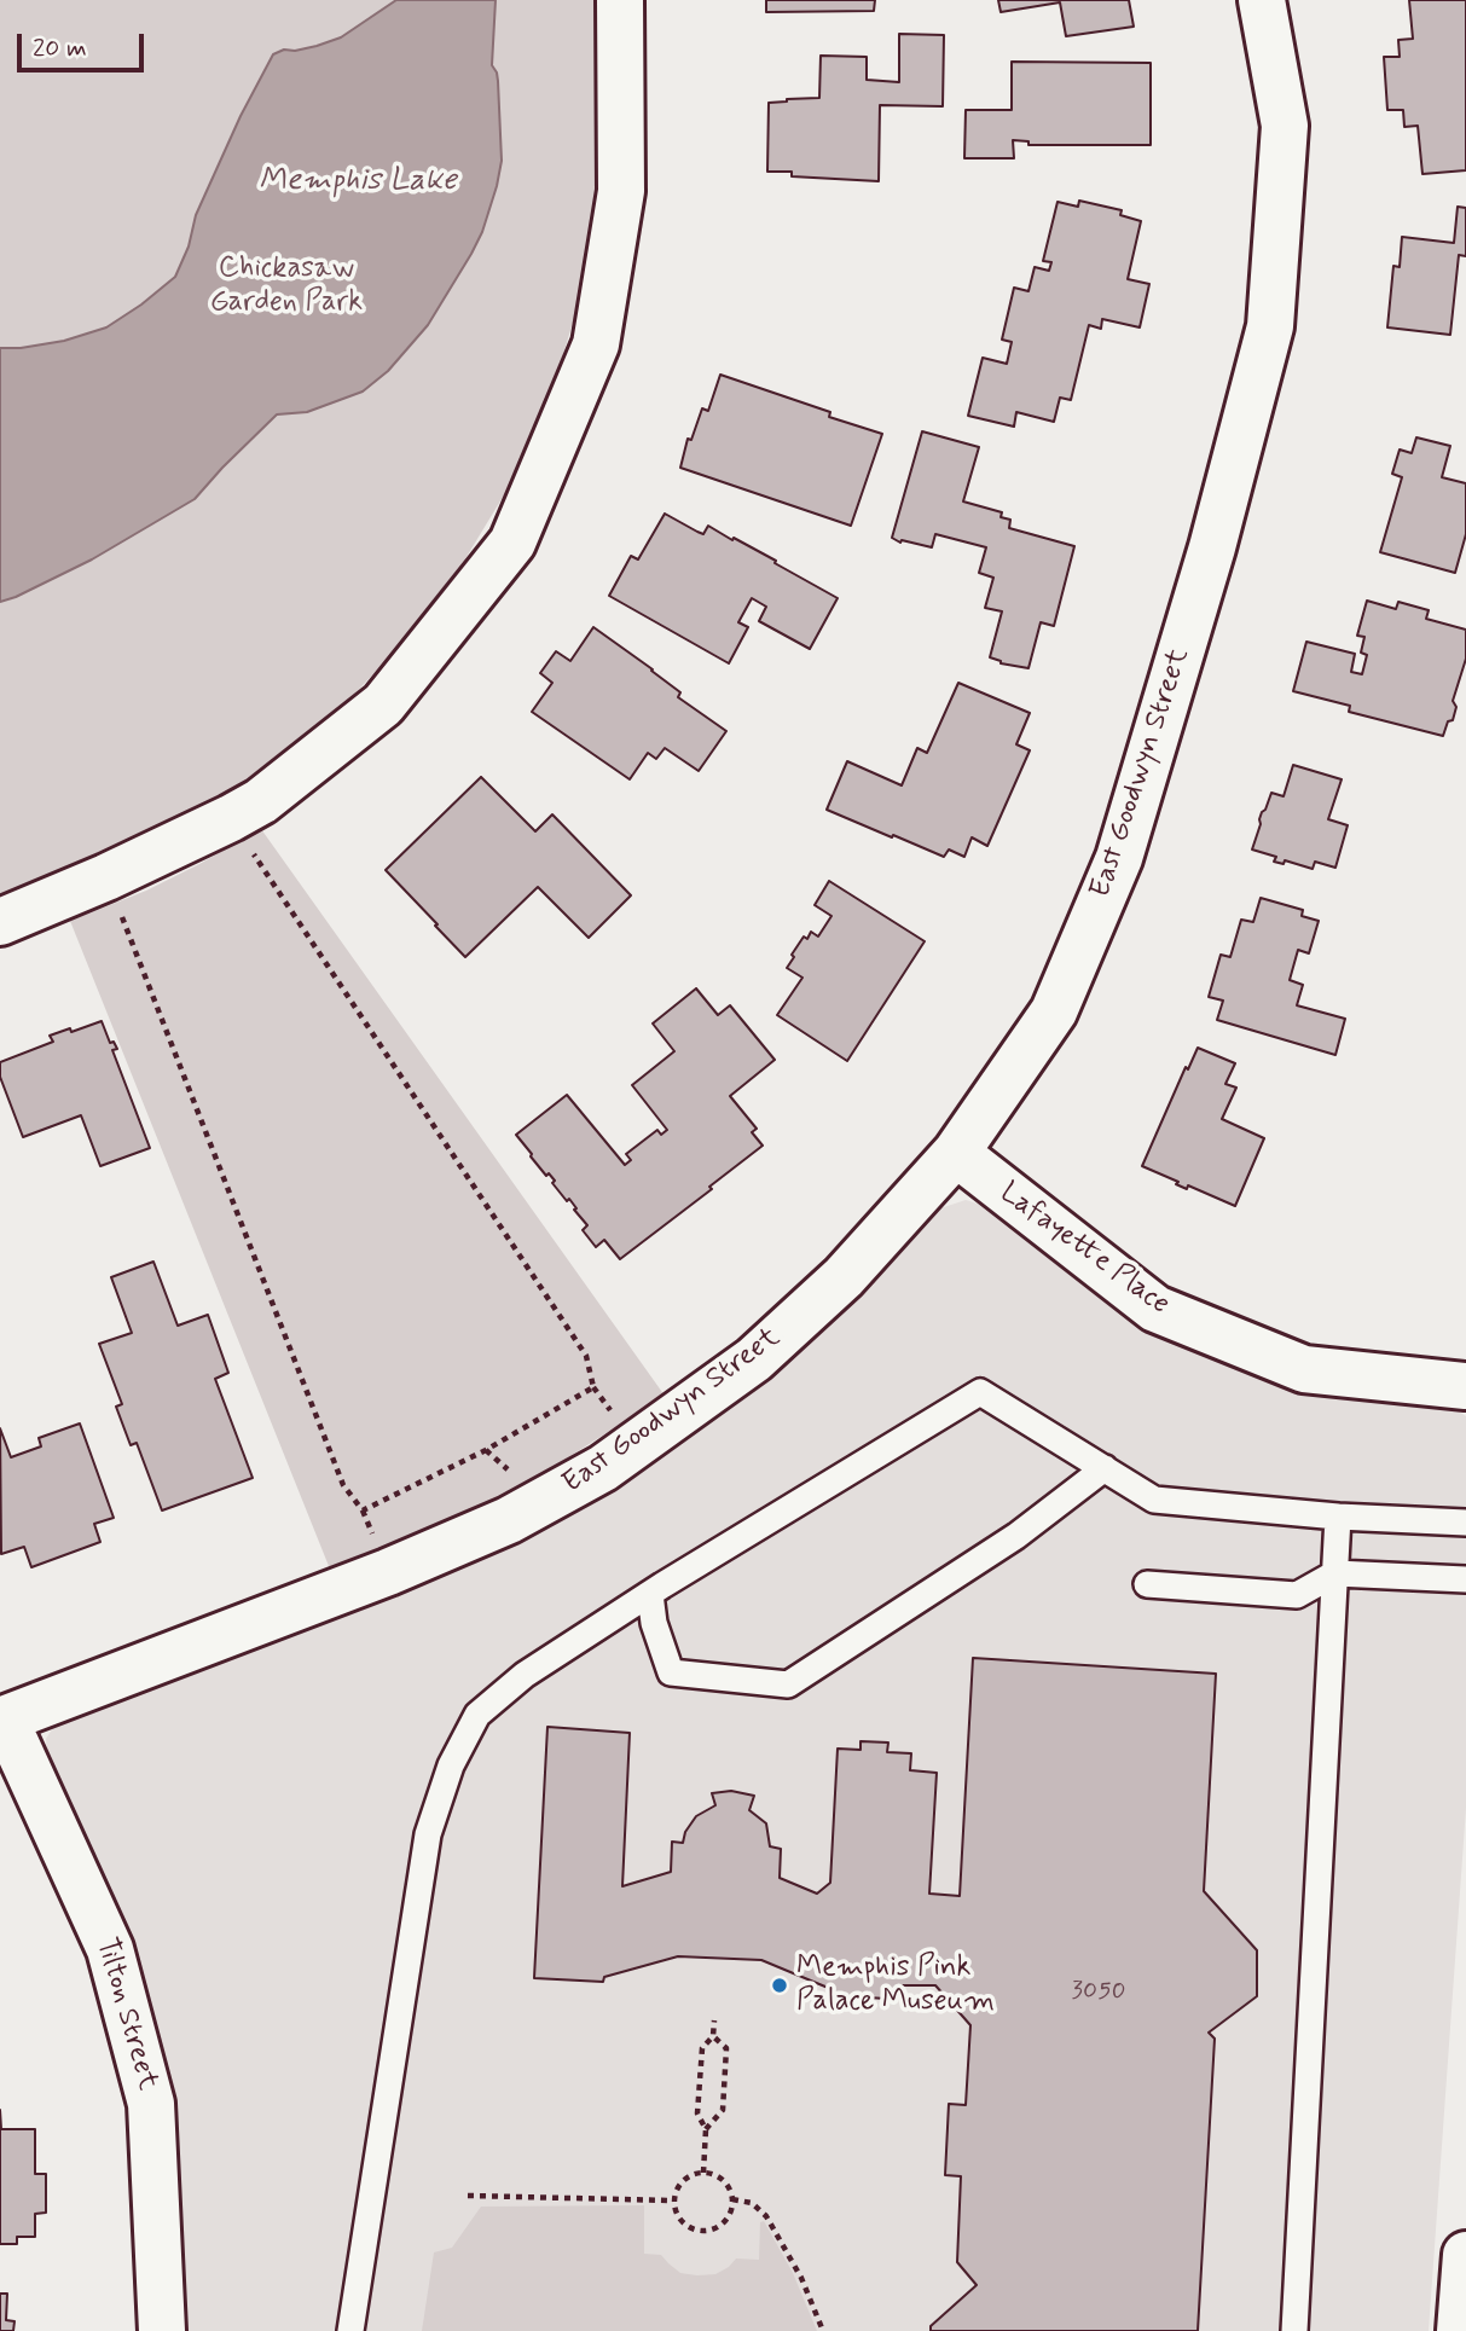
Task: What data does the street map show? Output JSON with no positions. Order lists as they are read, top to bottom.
{
  "streets": {
    "street": ["East Goodwyn Street", "Lafayette Place", "Tilton Street"]
  },
  "crossings": [
    ["East Goodwyn Street", "Lafayette Place"],
    ["East Goodwyn Street", "Tilton Street"]
  ],
  "water": ["Memphis Lake"],
  "parks": ["Chickasaw Garden Park"],
  "places": ["Memphis Pink Palace Museum"],
  "house_numbers": ["3050"],
  "scale_bar": "20 m"
}
